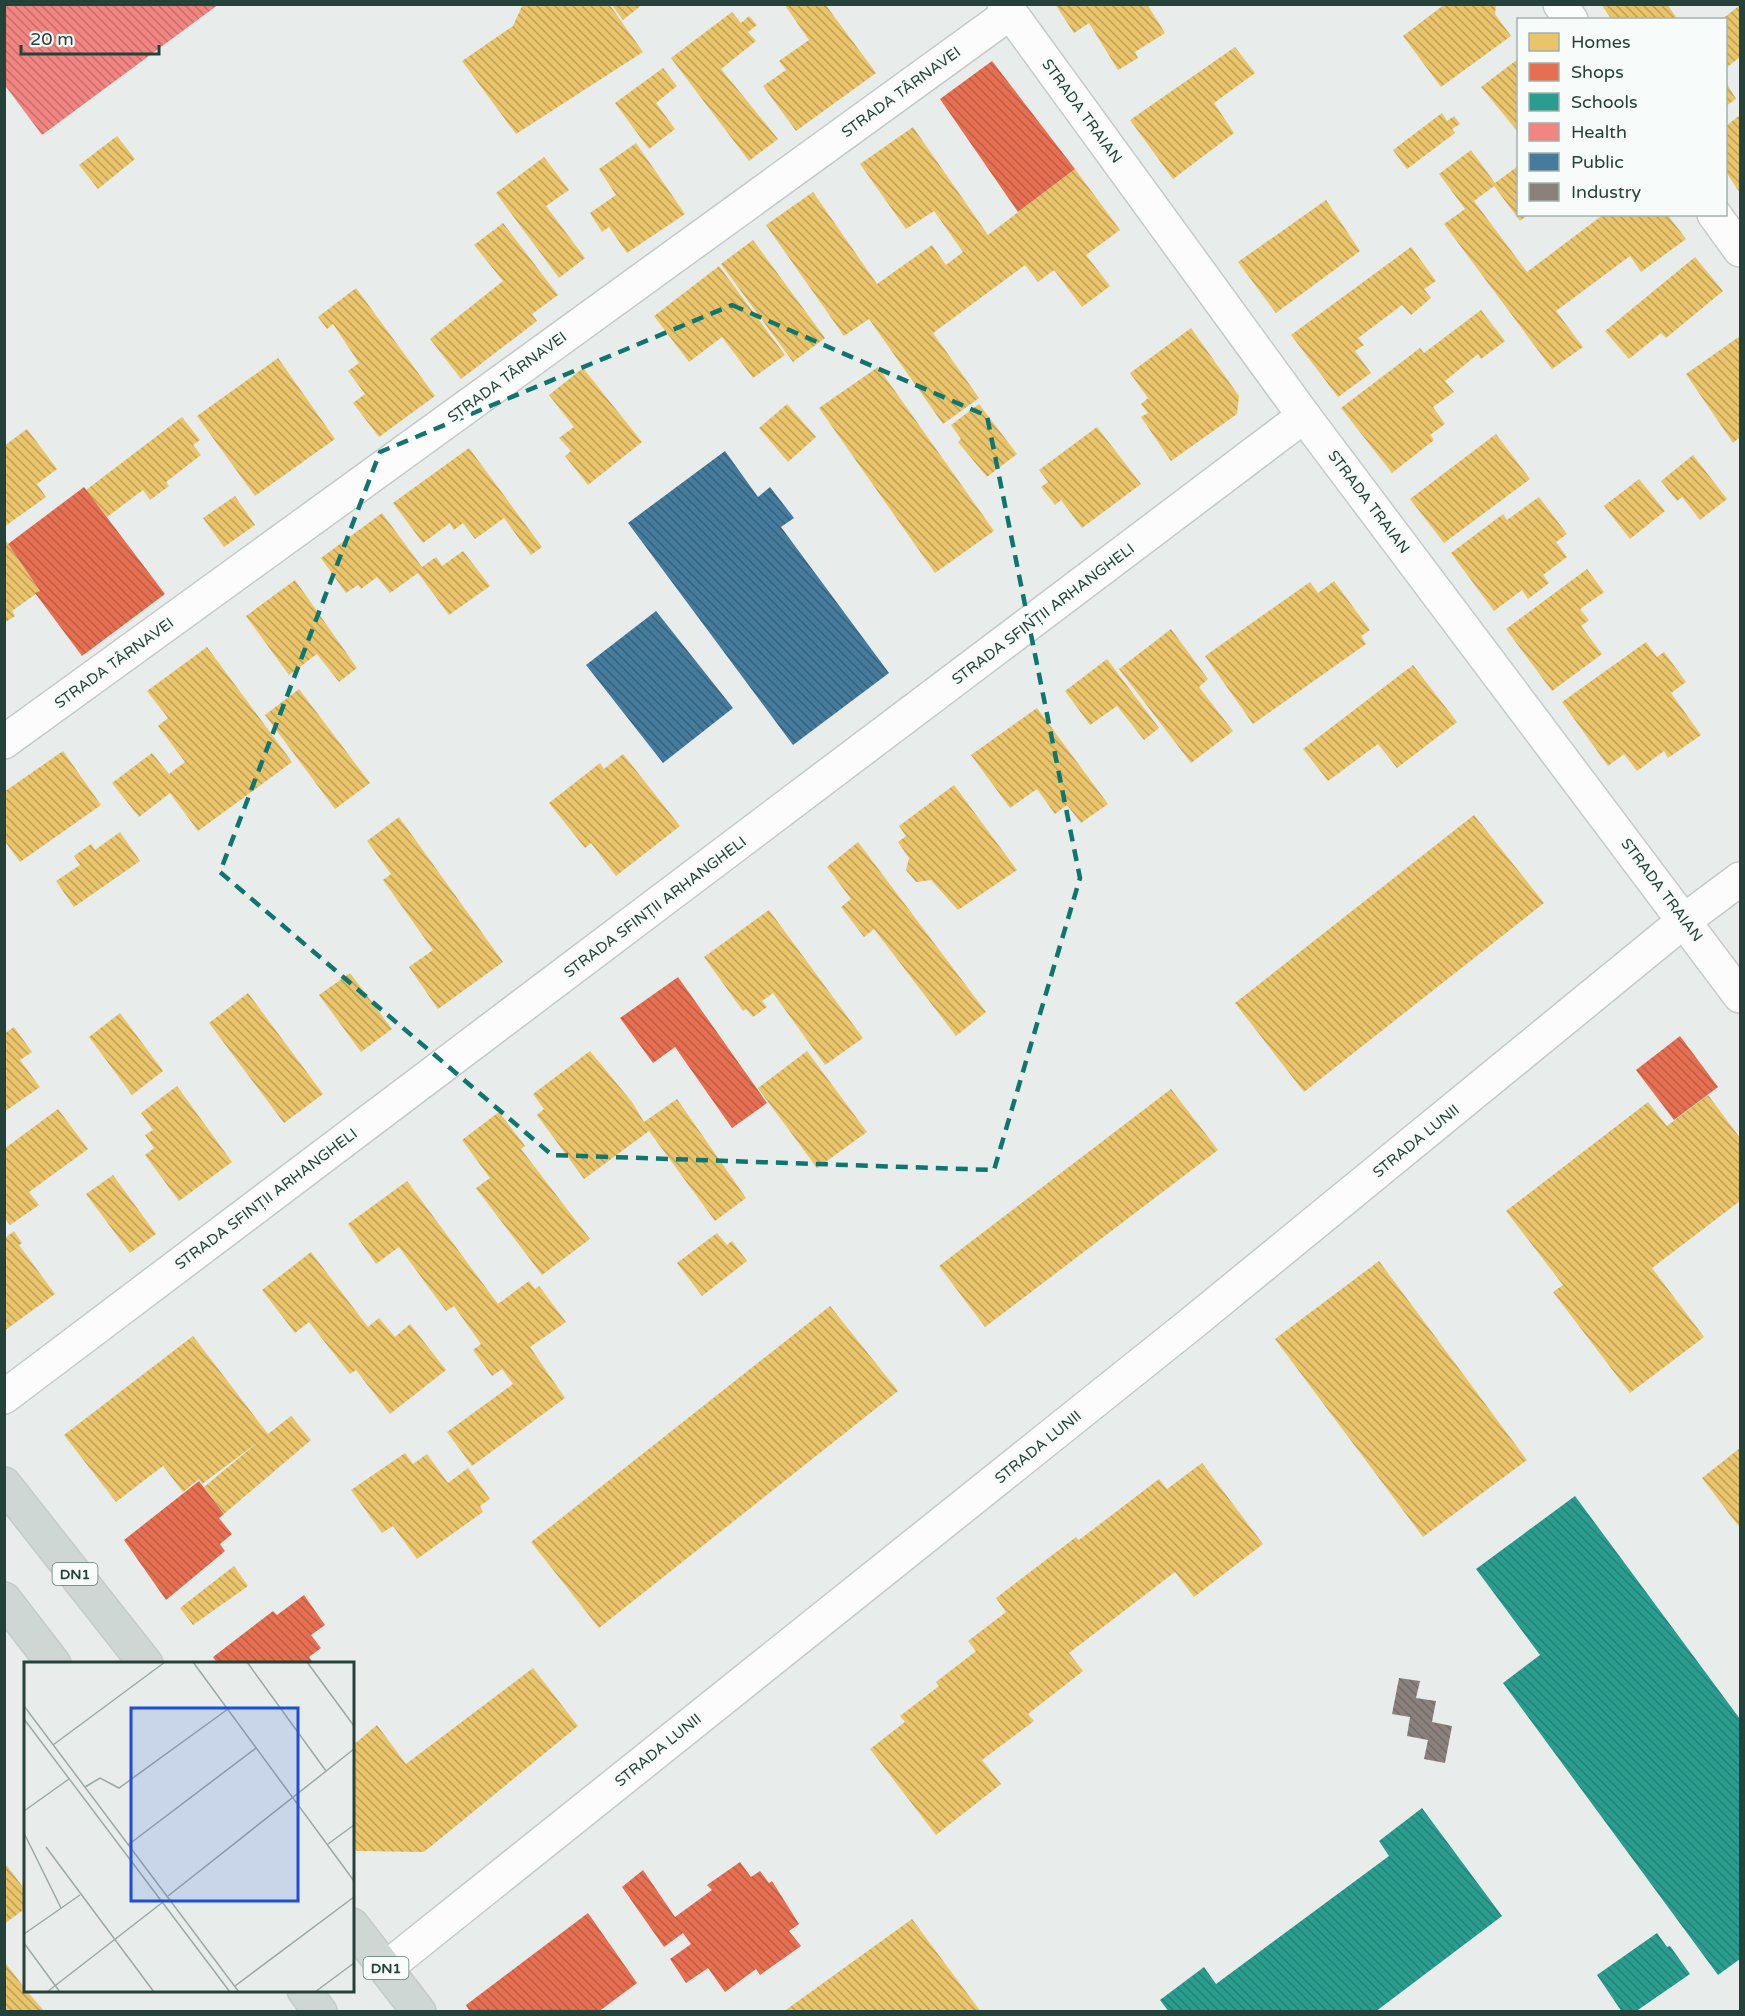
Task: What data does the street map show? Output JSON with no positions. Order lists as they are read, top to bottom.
{
  "streets": {
    "main road": ["DN1"],
    "street": [
      "STRADA TÂRNAVEI",
      "STRADA TRAIAN",
      "STRADA SFINȚII ARHANGHELI",
      "STRADA LUNII"
    ]
  },
  "crossings": [
    ["STRADA TÂRNAVEI", "STRADA TRAIAN"],
    ["STRADA TRAIAN", "STRADA SFINȚII ARHANGHELI"],
    ["STRADA TRAIAN", "STRADA LUNII"],
    ["STRADA LUNII", "DN1"]
  ],
  "legend": [
    "Homes",
    "Shops",
    "Schools",
    "Health",
    "Public",
    "Industry"
  ],
  "scale_bar": "20 m"
}
